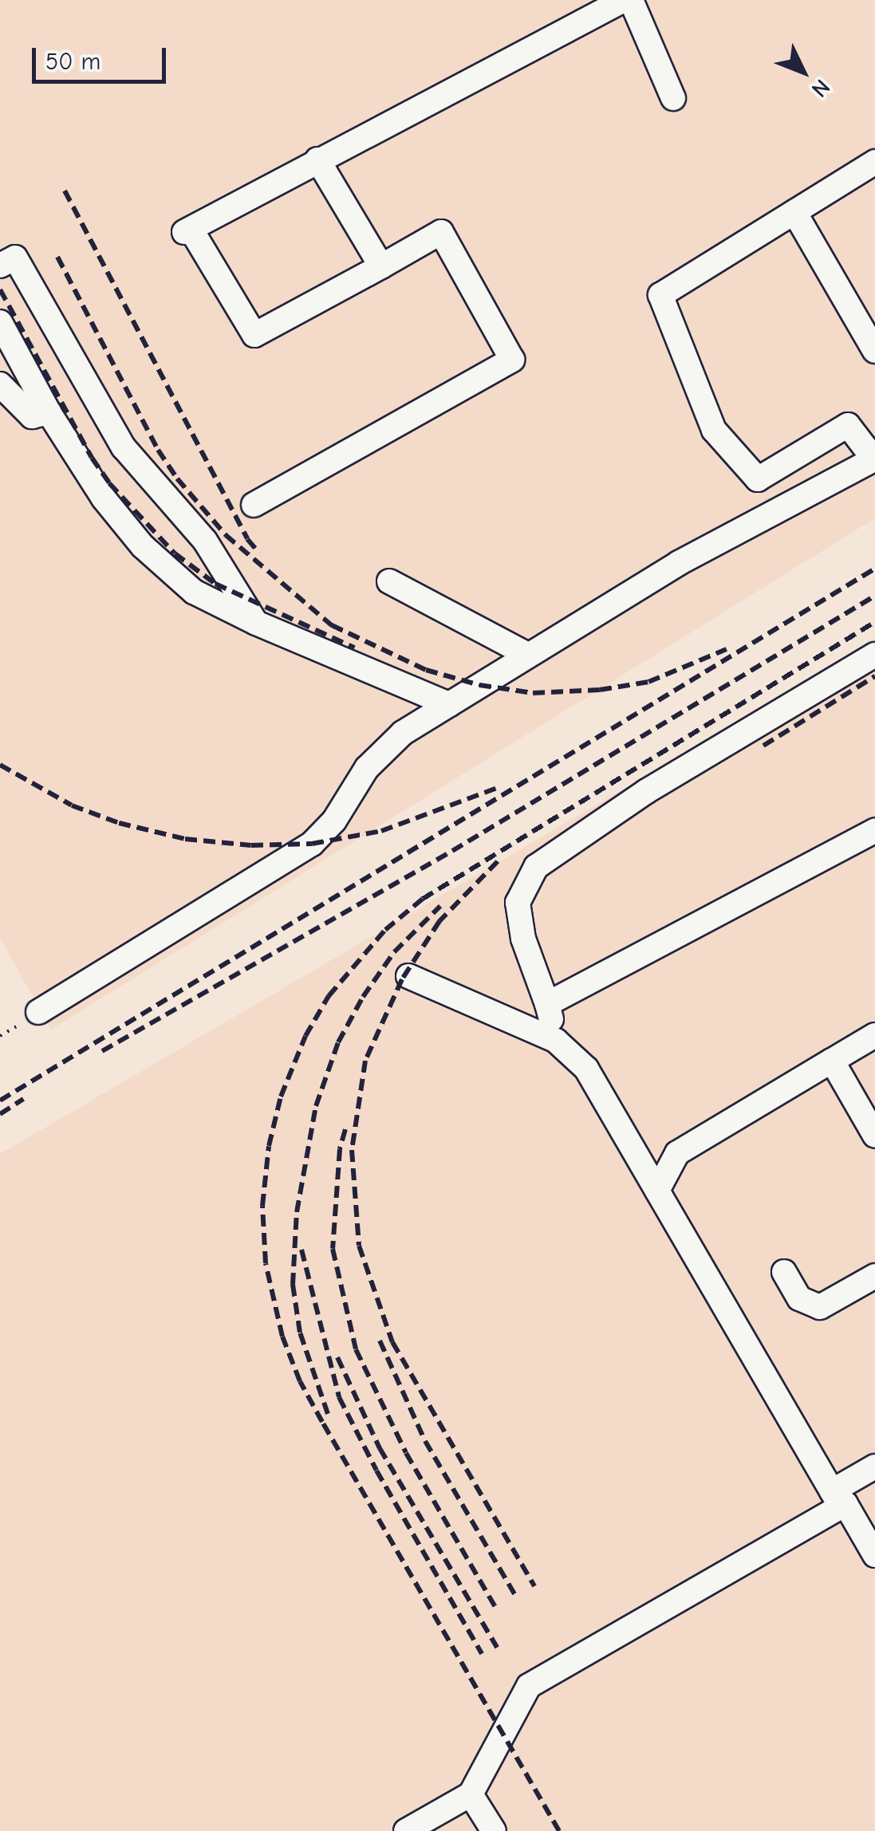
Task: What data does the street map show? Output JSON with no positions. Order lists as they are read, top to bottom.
{
  "scale_bar": "50 m",
  "north": "bottom right"
}
